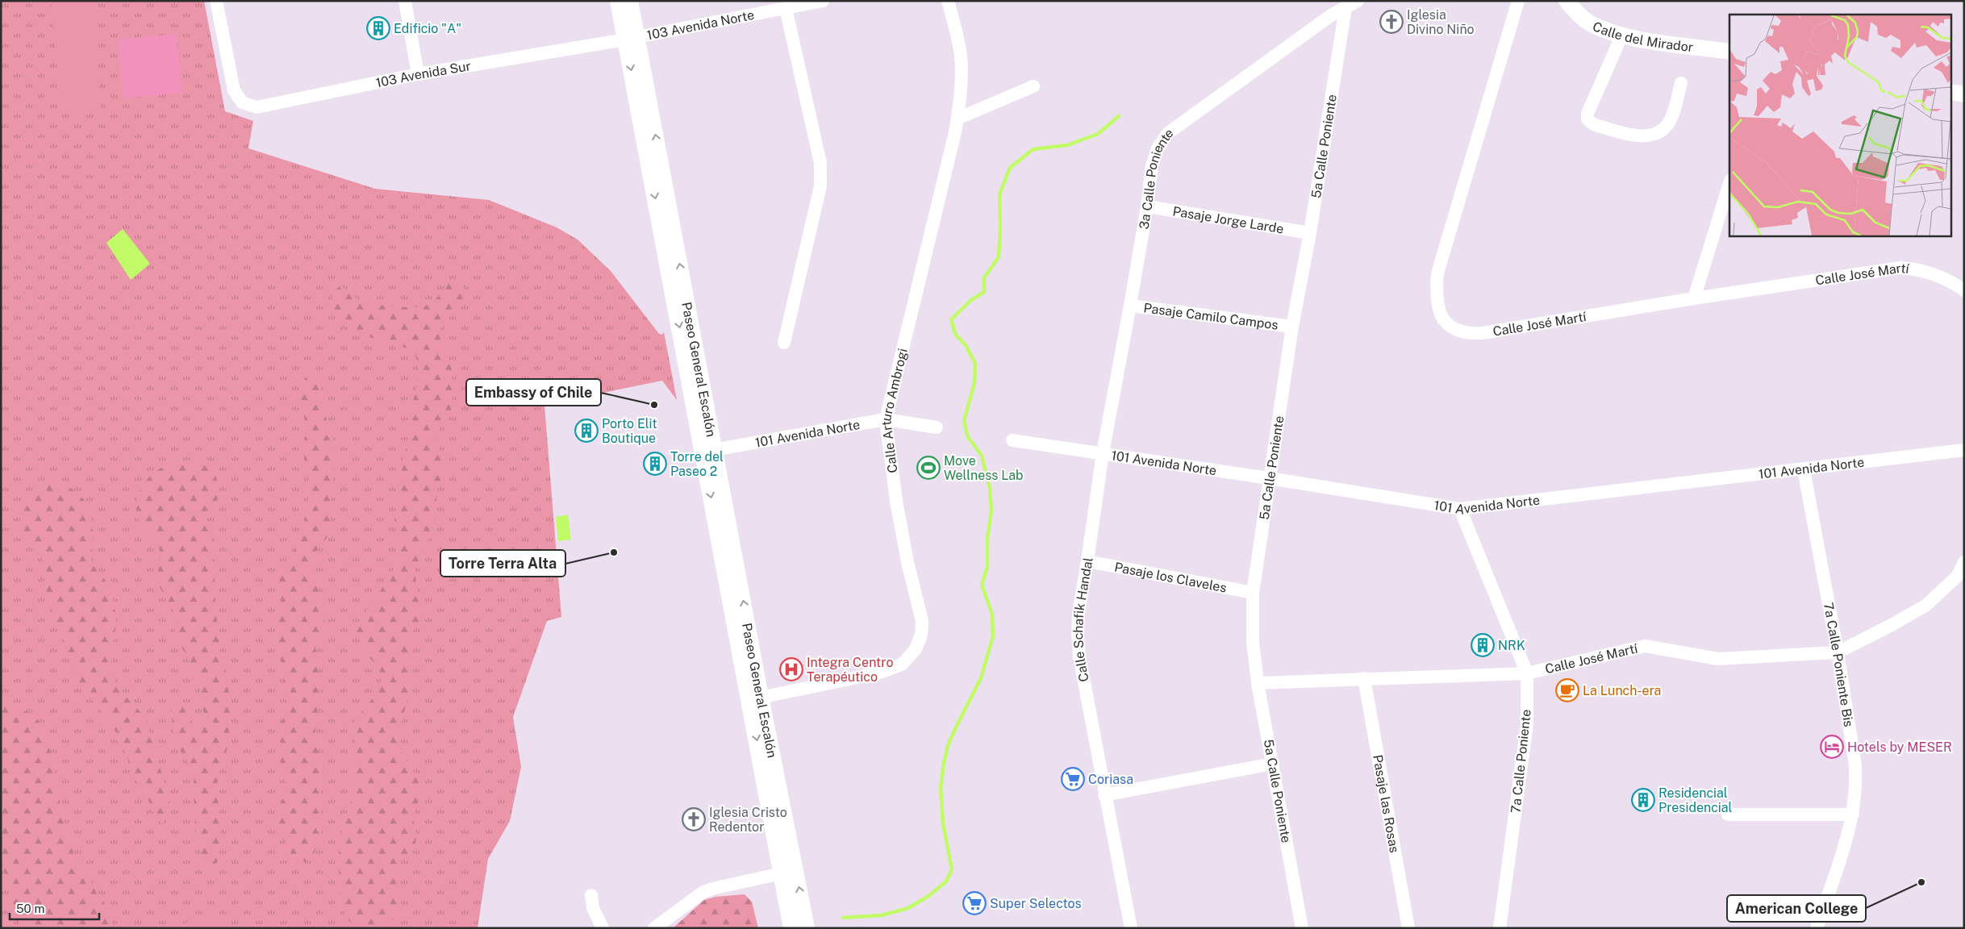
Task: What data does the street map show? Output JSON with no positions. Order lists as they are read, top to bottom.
{
  "streets": {
    "street": [
      "103 Avenida Norte",
      "Calle del Mirador",
      "103 Avenida Sur",
      "5a Calle Poniente",
      "3a Calle Poniente",
      "Pasaje Jorge Larde",
      "Calle José Martí",
      "Pasaje Camilo Campos",
      "Paseo General Escalón",
      "Calle Arturo Ambrogi",
      "101 Avenida Norte",
      "Pasaje los Claveles",
      "Calle Schafik Handal",
      "7a Calle Poniente Bis",
      "7a Calle Poniente",
      "Pasaje las Rosas"
    ]
  },
  "crossings": [
    ["103 Avenida Norte", "103 Avenida Sur"],
    ["103 Avenida Norte", "Paseo General Escalón"],
    ["103 Avenida Sur", "Paseo General Escalón"],
    ["5a Calle Poniente", "3a Calle Poniente"],
    ["5a Calle Poniente", "Pasaje Jorge Larde"],
    ["5a Calle Poniente", "Calle José Martí"],
    ["5a Calle Poniente", "Pasaje Camilo Campos"],
    ["5a Calle Poniente", "101 Avenida Norte"],
    ["5a Calle Poniente", "Pasaje los Claveles"],
    ["3a Calle Poniente", "Pasaje Jorge Larde"],
    ["3a Calle Poniente", "Pasaje Camilo Campos"],
    ["3a Calle Poniente", "101 Avenida Norte"],
    ["3a Calle Poniente", "Calle Schafik Handal"],
    ["Calle José Martí", "7a Calle Poniente Bis"],
    ["Calle José Martí", "7a Calle Poniente"],
    ["Calle José Martí", "Pasaje las Rosas"],
    ["Paseo General Escalón", "Calle Arturo Ambrogi"],
    ["Paseo General Escalón", "101 Avenida Norte"],
    ["Calle Arturo Ambrogi", "101 Avenida Norte"],
    ["101 Avenida Norte", "Calle Schafik Handal"],
    ["101 Avenida Norte", "7a Calle Poniente Bis"],
    ["101 Avenida Norte", "7a Calle Poniente"],
    ["Pasaje los Claveles", "Calle Schafik Handal"]
  ],
  "places": {
    "church": ["Iglesia Divino Niño", "Iglesia Cristo Redentor"],
    "building": [
      "Edificio \"A\"",
      "Porto Elit Boutique",
      "Torre del Paseo 2",
      "NRK",
      "Residencial Presidencial"
    ],
    "other": ["Embassy of Chile", "Torre Terra Alta", "American College"],
    "sports": ["Move Wellness Lab"],
    "hospital": ["Integra Centro Terapéutico"],
    "cafe": ["La Lunch-era"],
    "hotel": ["Hotels by MESER"],
    "supermarket": ["Coriasa", "Super Selectos"]
  },
  "scale_bar": "50 m"
}
